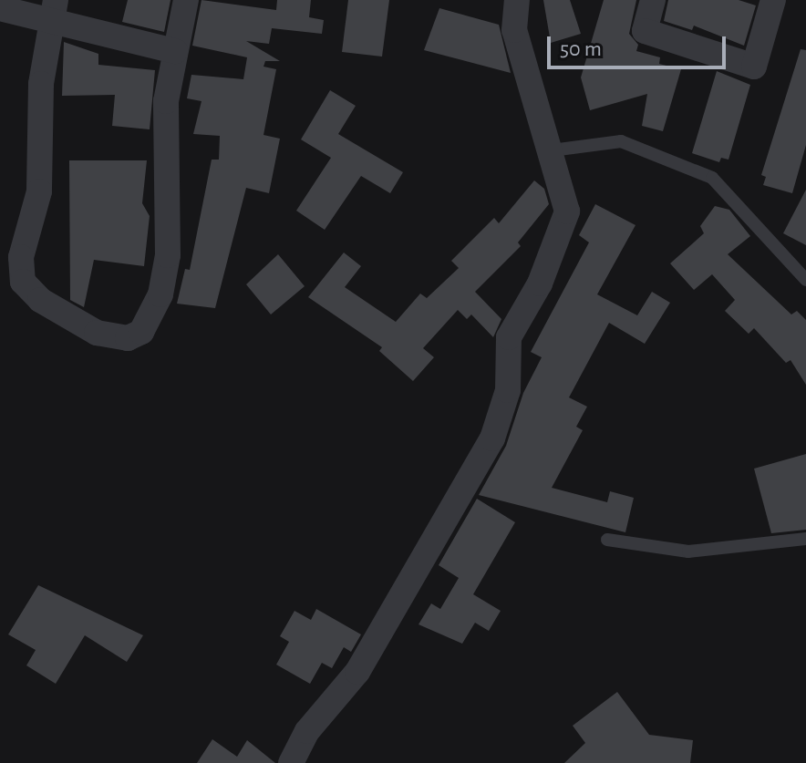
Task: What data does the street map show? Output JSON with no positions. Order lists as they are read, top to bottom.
{
  "scale_bar": "50 m"
}
